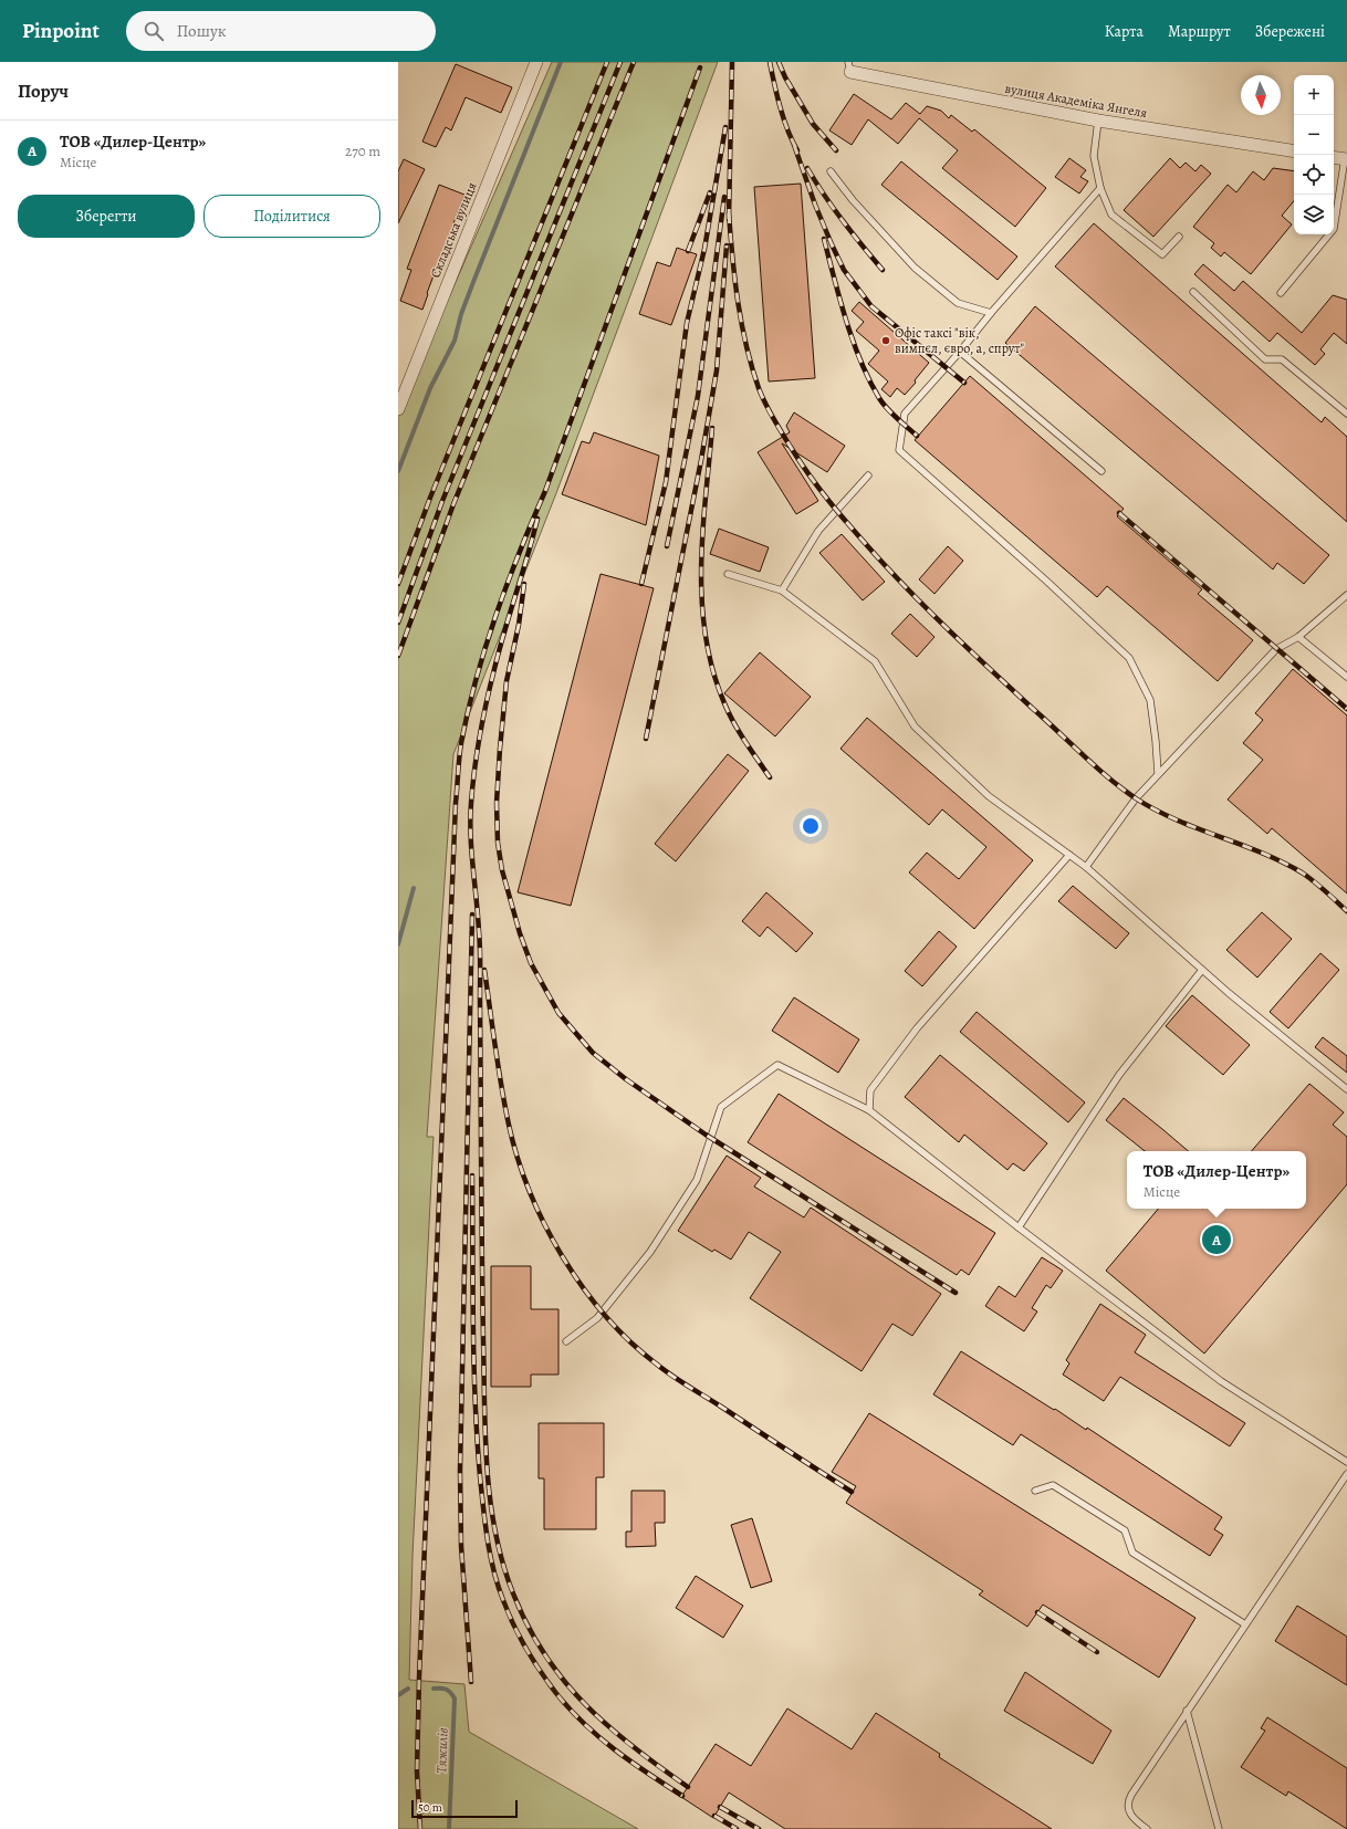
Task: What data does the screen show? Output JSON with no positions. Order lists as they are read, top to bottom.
{
  "streets": {
    "street": ["вулиця Академіка Янгеля", "Складська вулиця"]
  },
  "water": ["Тяжилів"],
  "places": ["Офіс таксі \"вік, вимпєл, євро, а, спрут\""],
  "scale_bar": "50 m",
  "north": "bottom",
  "page": {
    "header": "Pinpoint",
    "search": "Пошук",
    "nav": ["Карта", "Маршрут", "Збережені"],
    "heading": "Поруч",
    "map_buttons": ["+", "−"],
    "list": [
      {
        "mark": "A",
        "name": "ТОВ «Дилер-Центр»",
        "note": "Місце",
        "value": "270 m"
      }
    ],
    "buttons": ["Зберегти", "Поділитися"],
    "popup": ["ТОВ «Дилер-Центр»", "Місце"],
    "pins": "A",
    "scale": "50 m"
  }
}
